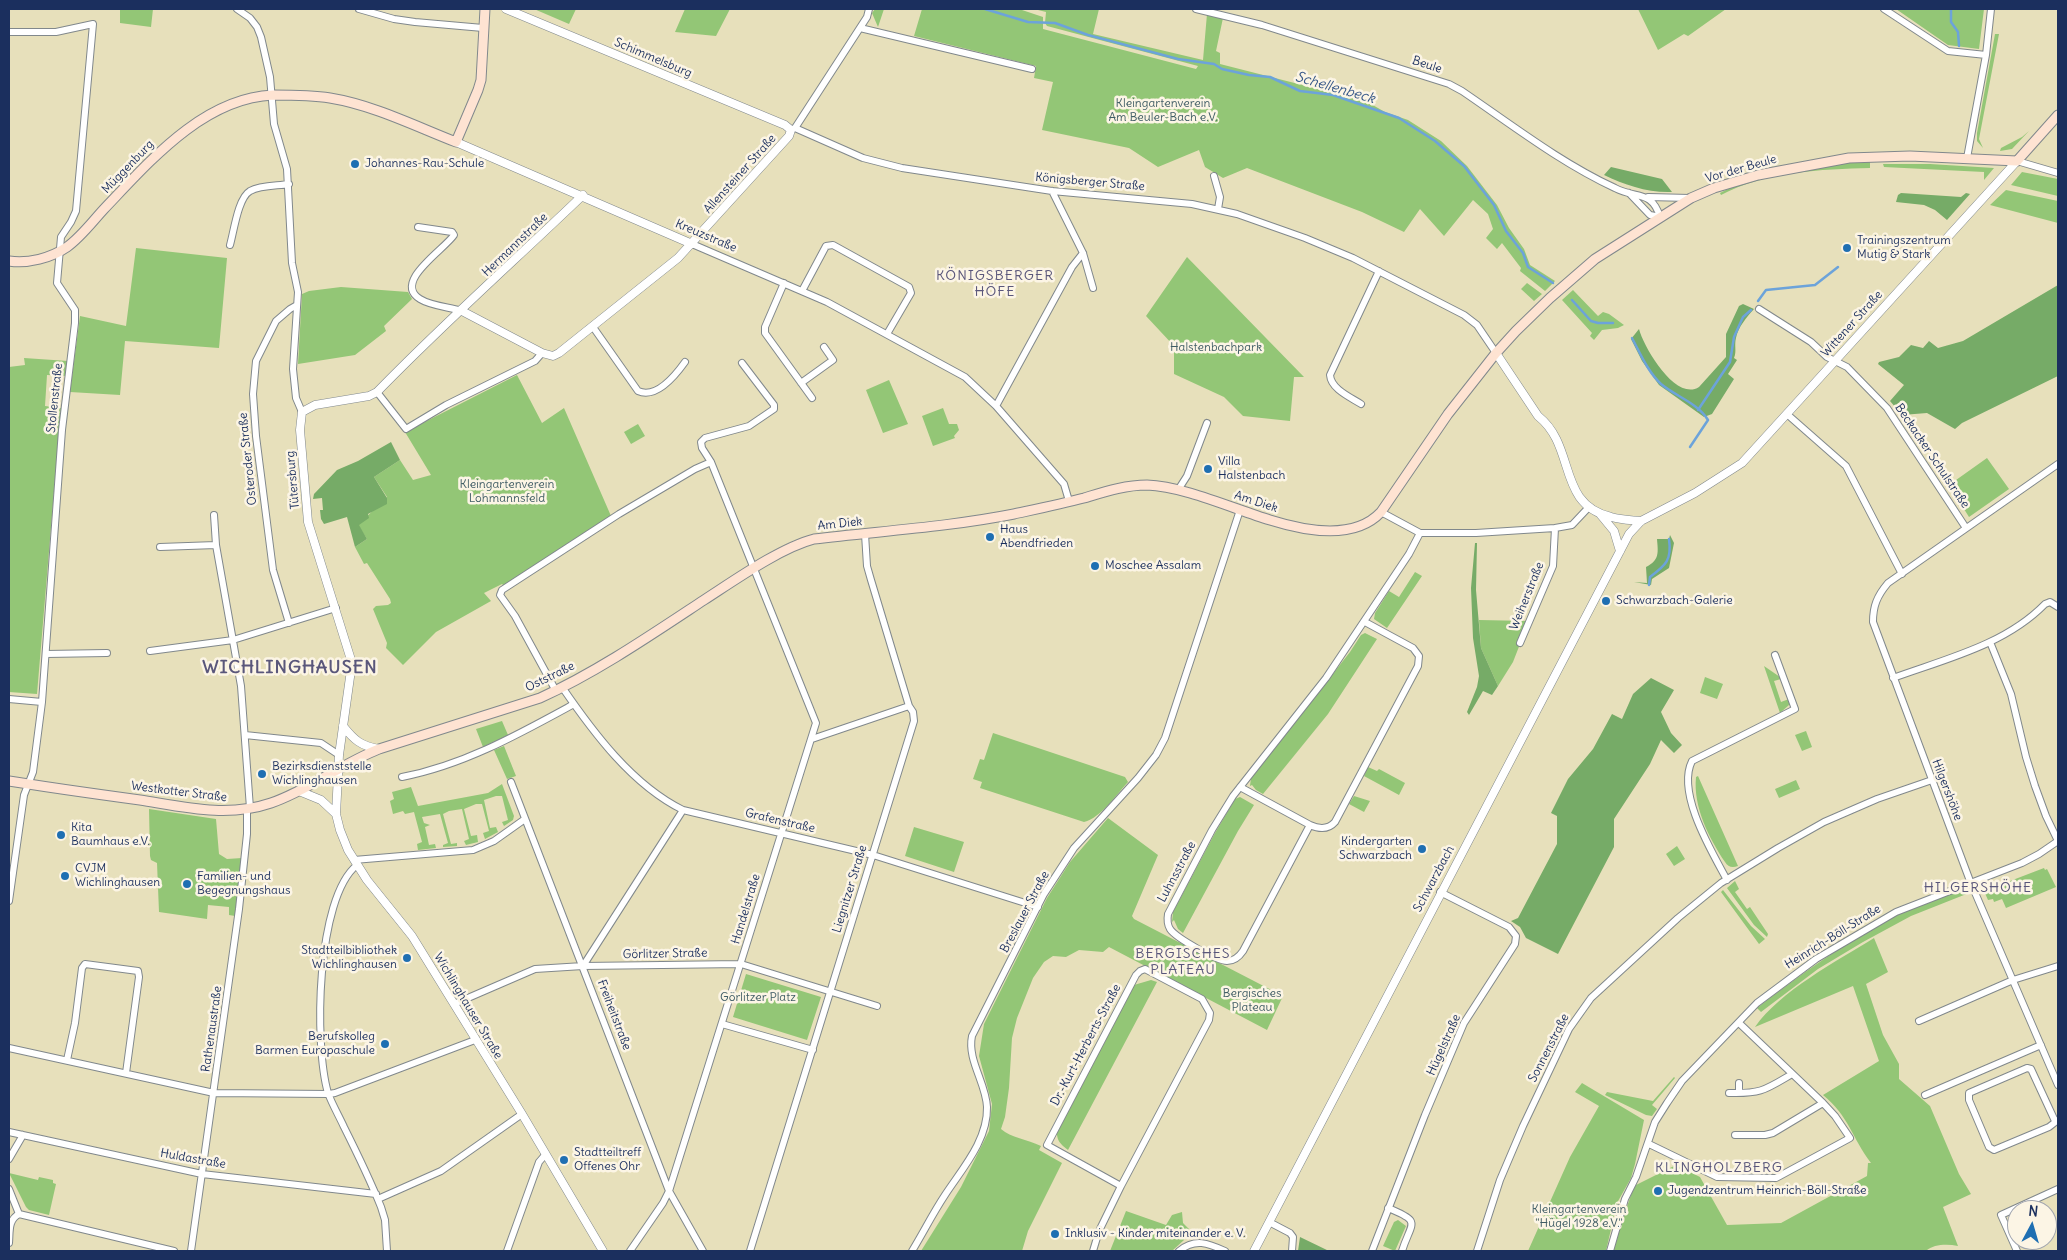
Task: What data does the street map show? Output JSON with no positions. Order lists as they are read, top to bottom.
{
  "streets": {
    "main road": [
      "Müggenburg",
      "Vor der Beule",
      "Kreuzstraße",
      "Wittener Straße",
      "Am Diek",
      "Oststraße",
      "Westkotter Straße"
    ],
    "street": [
      "Schimmelsburg",
      "Beule",
      "Allensteiner Straße",
      "Königsberger Straße",
      "Hermannstraße",
      "Stollenstraße",
      "Beckacker Schulstraße",
      "Osteroder Straße",
      "Tütersburg",
      "Weiherstraße",
      "Hilgershöhe",
      "Grafenstraße",
      "Luhnsstraße",
      "Schwarzbach",
      "Liegnitzer Straße",
      "Handelstraße",
      "Breslauer Straße",
      "Heinrich-Böll-Straße",
      "Görlitzer Straße",
      "Wichlinghauser Straße",
      "Freiheitstraße",
      "Rathenaustraße",
      "Dr.-Kurt-Herberts-Straße",
      "Hügelstraße",
      "Sonnenstraße",
      "Huldastraße"
    ]
  },
  "crossings": [
    ["Schimmelsburg", "Allensteiner Straße"],
    ["Schimmelsburg", "Königsberger Straße"],
    ["Beule", "Vor der Beule"],
    ["Müggenburg", "Kreuzstraße"],
    ["Müggenburg", "Stollenstraße"],
    ["Müggenburg", "Tütersburg"],
    ["Vor der Beule", "Königsberger Straße"],
    ["Vor der Beule", "Wittener Straße"],
    ["Vor der Beule", "Am Diek"],
    ["Allensteiner Straße", "Königsberger Straße"],
    ["Allensteiner Straße", "Kreuzstraße"],
    ["Allensteiner Straße", "Hermannstraße"],
    ["Königsberger Straße", "Am Diek"],
    ["Kreuzstraße", "Hermannstraße"],
    ["Kreuzstraße", "Tütersburg"],
    ["Kreuzstraße", "Am Diek"],
    ["Hermannstraße", "Tütersburg"],
    ["Wittener Straße", "Beckacker Schulstraße"],
    ["Wittener Straße", "Schwarzbach"],
    ["Stollenstraße", "Westkotter Straße"],
    ["Osteroder Straße", "Tütersburg"],
    ["Tütersburg", "Oststraße"],
    ["Tütersburg", "Westkotter Straße"],
    ["Tütersburg", "Wichlinghauser Straße"],
    ["Am Diek", "Oststraße"],
    ["Am Diek", "Liegnitzer Straße"],
    ["Am Diek", "Handelstraße"],
    ["Am Diek", "Breslauer Straße"],
    ["Oststraße", "Westkotter Straße"],
    ["Oststraße", "Grafenstraße"],
    ["Oststraße", "Handelstraße"],
    ["Oststraße", "Wichlinghauser Straße"],
    ["Hilgershöhe", "Heinrich-Böll-Straße"],
    ["Hilgershöhe", "Sonnenstraße"],
    ["Westkotter Straße", "Wichlinghauser Straße"],
    ["Westkotter Straße", "Rathenaustraße"],
    ["Grafenstraße", "Liegnitzer Straße"],
    ["Grafenstraße", "Handelstraße"],
    ["Grafenstraße", "Breslauer Straße"],
    ["Schwarzbach", "Hügelstraße"],
    ["Liegnitzer Straße", "Görlitzer Straße"],
    ["Handelstraße", "Görlitzer Straße"],
    ["Handelstraße", "Freiheitstraße"],
    ["Görlitzer Straße", "Wichlinghauser Straße"],
    ["Görlitzer Straße", "Freiheitstraße"],
    ["Rathenaustraße", "Huldastraße"]
  ],
  "districts": [
    "KÖNIGSBERGER HÖFE",
    "WICHLINGHAUSEN",
    "HILGERSHÖHE",
    "BERGISCHES PLATEAU",
    "KLINGHOLZBERG"
  ],
  "water": ["Schellenbeck"],
  "parks": [
    "Kleingartenverein Am Beuler-Bach e.V.",
    "Halstenbachpark",
    "Kleingartenverein Lohmannsfeld",
    "Bergisches Plateau",
    "Görlitzer Platz",
    "Kleingartenverein \"Hügel 1928 e.V.\""
  ],
  "places": [
    "Johannes-Rau-Schule",
    "Trainingszentrum Mutig & Stark",
    "Villa Halstenbach",
    "Haus Abendfrieden",
    "Moschee Assalam",
    "Schwarzbach-Galerie",
    "Bezirksdienststelle Wichlinghausen",
    "Kita Baumhaus e.V.",
    "Kindergarten Schwarzbach",
    "CVJM Wichlinghausen",
    "Familien- und Begegnungshaus",
    "Stadtteilbibliothek Wichlinghausen",
    "Berufskolleg Barmen Europaschule",
    "Stadtteiltreff Offenes Ohr",
    "Jugendzentrum Heinrich-Böll-Straße",
    "Inklusiv - Kinder miteinander e. V."
  ],
  "north": "top"
}
